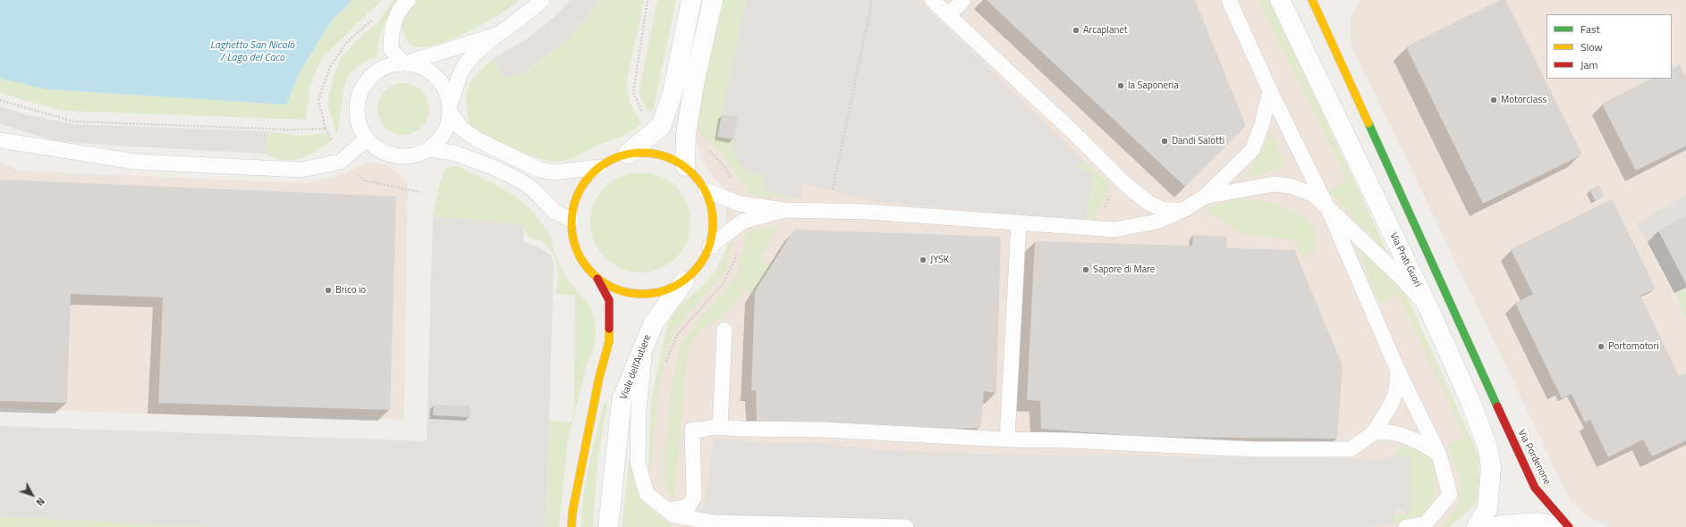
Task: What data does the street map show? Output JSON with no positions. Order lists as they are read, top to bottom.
{
  "streets": {
    "street": ["Via Prati Guori", "Viale dell'Autiere", "Via Pordenone"]
  },
  "water": ["Laghetto San Nicolò / Lago del Caco"],
  "places": [
    "Arcaplanet",
    "la Saponeria",
    "Motorclass",
    "Dandi Salotti",
    "JYSK",
    "Sapore di Mare",
    "Brico io",
    "Portomotori"
  ],
  "legend": ["Fast", "Slow", "Jam"],
  "north": "bottom right"
}
